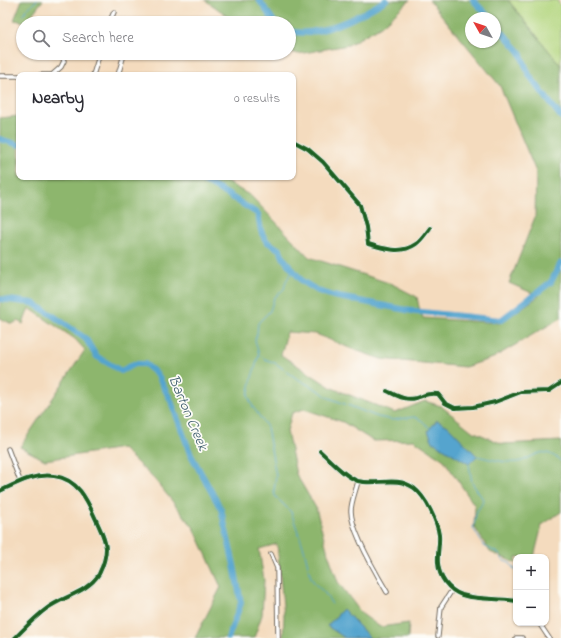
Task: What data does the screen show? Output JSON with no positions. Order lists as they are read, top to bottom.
{
  "water": ["Barton Creek"],
  "north": "top left",
  "page": {
    "search": "Search here",
    "heading": ["Nearby", "0 results"],
    "map_buttons": ["+", "−"]
  }
}
